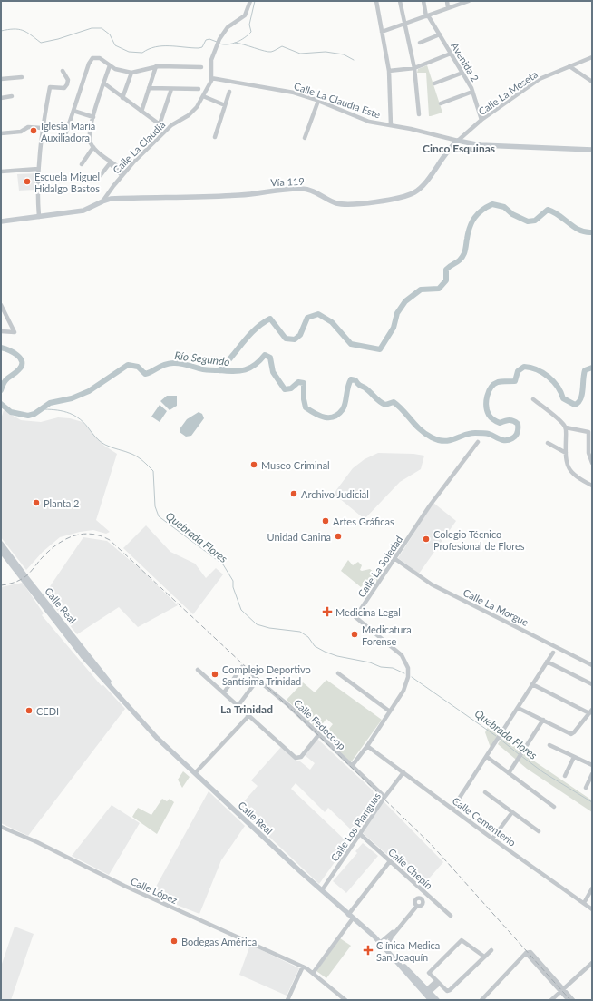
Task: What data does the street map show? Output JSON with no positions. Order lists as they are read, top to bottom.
{
  "streets": {
    "main road": ["Vía 119", "Calle Real"],
    "street": [
      "Avenida 2",
      "Calle La Meseta",
      "Calle La Claudia Este",
      "Calle La Claudia",
      "Calle La Soledad",
      "Calle La Morgue",
      "Calle Fedecoop",
      "Calle Cementerio",
      "Calle Los Pianguas",
      "Calle Chepín",
      "Calle López"
    ]
  },
  "crossings": [
    ["Avenida 2", "Calle La Meseta"],
    ["Calle La Meseta", "Calle La Claudia Este"],
    ["Calle La Meseta", "Vía 119"],
    ["Calle La Claudia Este", "Calle La Claudia"],
    ["Calle La Claudia Este", "Vía 119"],
    ["Calle La Claudia", "Vía 119"],
    ["Calle La Soledad", "Calle La Morgue"],
    ["Calle La Soledad", "Calle Fedecoop"],
    ["Calle La Soledad", "Calle Cementerio"],
    ["Calle Real", "Calle Los Pianguas"],
    ["Calle Fedecoop", "Calle Los Pianguas"],
    ["Calle Cementerio", "Calle Los Pianguas"],
    ["Calle Los Pianguas", "Calle Chepín"]
  ],
  "districts": ["Cinco Esquinas", "La Trinidad"],
  "water": ["Río Segundo", "Quebrada Flores"],
  "places": {
    "other": [
      "Iglesia María Auxiliadora",
      "Escuela Miguel Hidalgo Bastos",
      "Museo Criminal",
      "Archivo Judicial",
      "Planta 2",
      "Artes Gráficas",
      "Unidad Canina",
      "Colegio Técnico Profesional de Flores",
      "Medicatura Forense",
      "Complejo Deportivo Santísima Trinidad",
      "CEDI",
      "Bodegas América"
    ],
    "health": ["Medicina Legal", "Clínica Medica San Joaquín"]
  }
}
